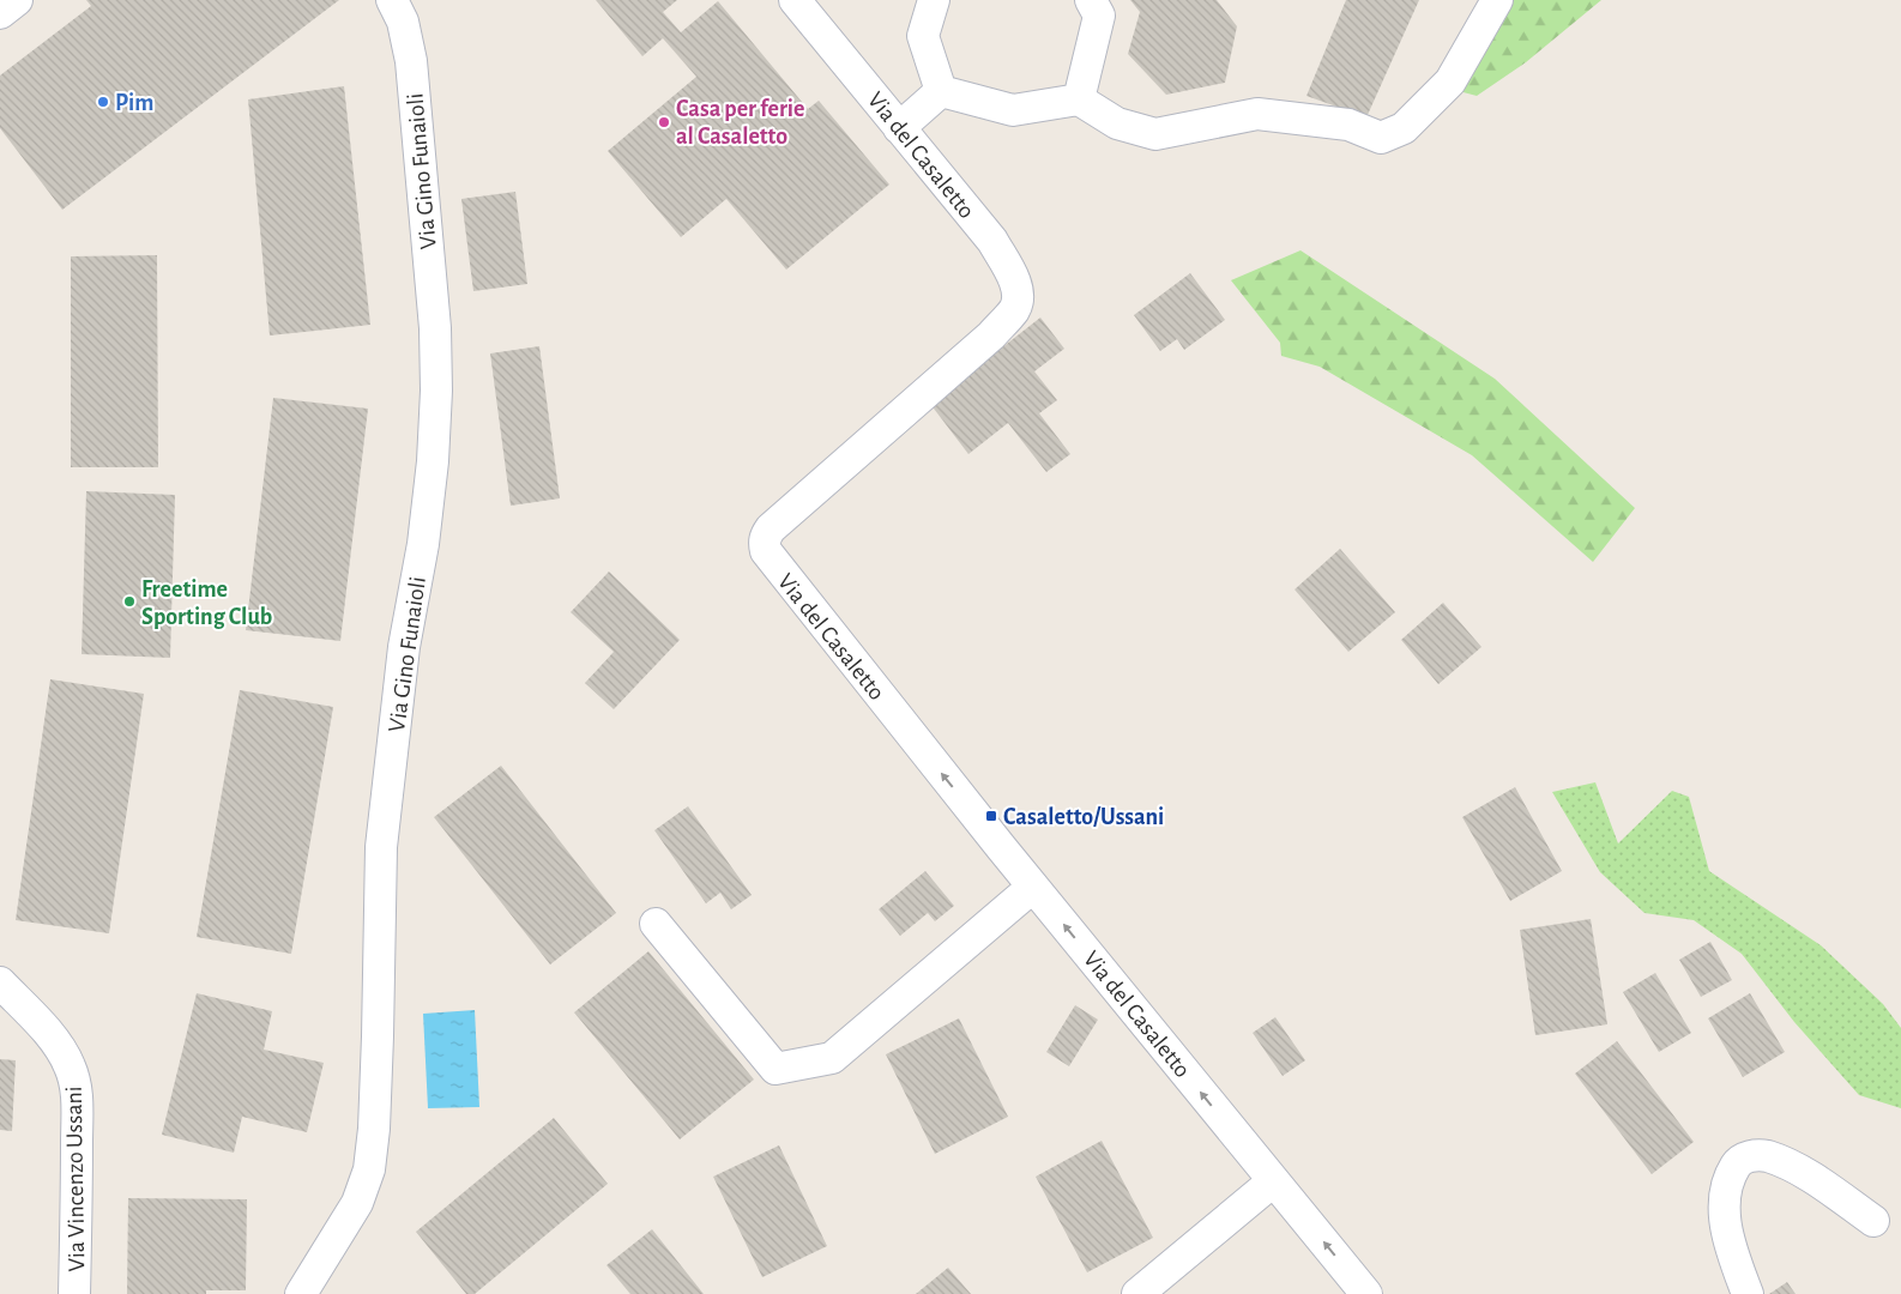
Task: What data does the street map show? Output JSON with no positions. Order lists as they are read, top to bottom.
{
  "streets": {
    "street": ["Via del Casaletto", "Via Gino Funaioli", "Via Vincenzo Ussani"]
  },
  "one_way": ["Via del Casaletto"],
  "places": {
    "other": ["Pim", "Casa per ferie al Casaletto", "Freetime Sporting Club"],
    "transit": ["Casaletto/Ussani"]
  }
}
